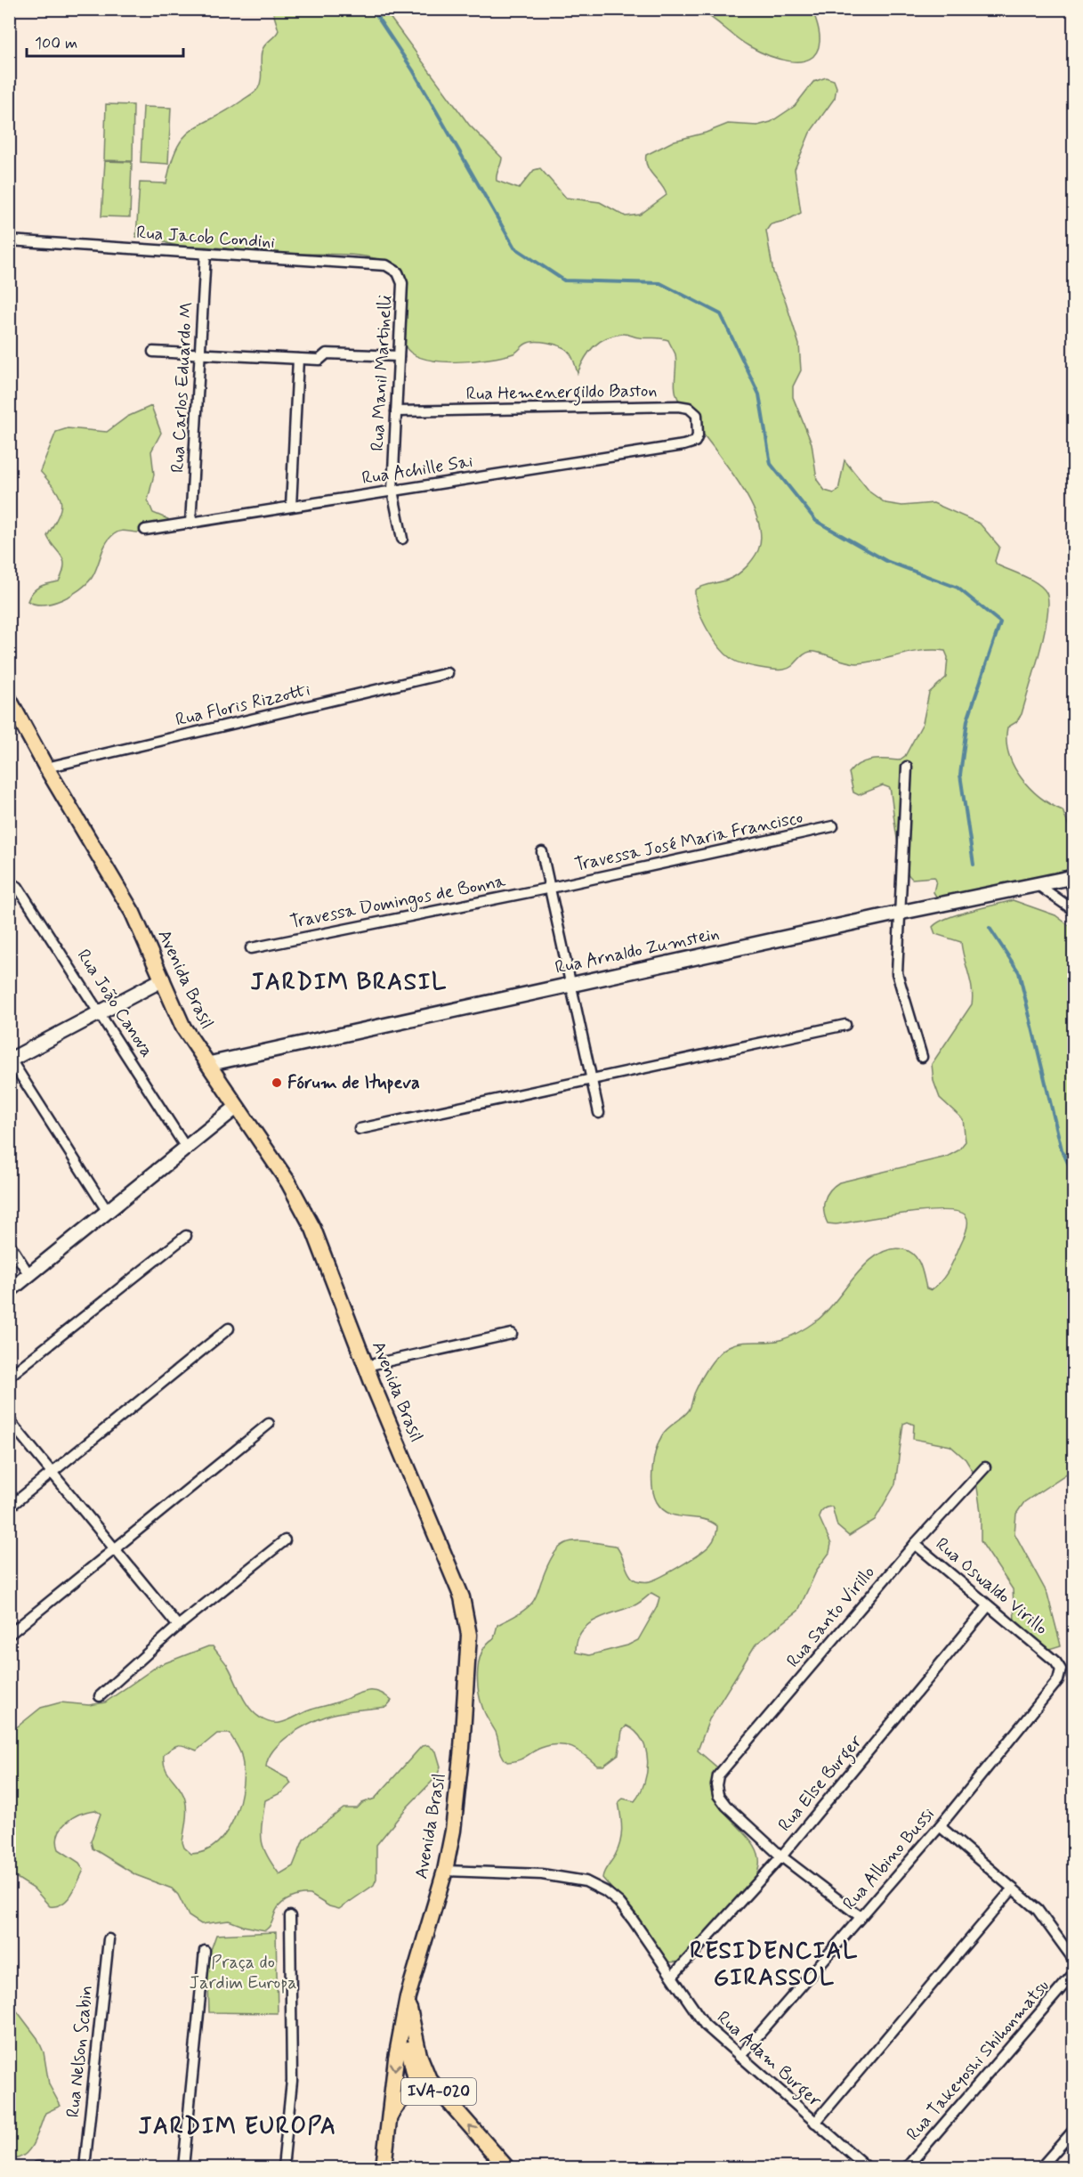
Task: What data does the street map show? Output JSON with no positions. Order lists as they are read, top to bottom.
{
  "streets": {
    "main road": ["Avenida Brasil", "IVA-020"],
    "street": [
      "Rua Jacob Condini",
      "Rua Manil Martinelli",
      "Rua Carlos Eduardo M",
      "Rua Hemenergildo Baston",
      "Rua Achille Sai",
      "Rua Floris Rizzotti",
      "Travessa José Maria Francisco",
      "Travessa Domingos de Bonna",
      "Rua Arnaldo Zumstein",
      "Rua João Canova",
      "Rua Oswaldo Virillo",
      "Rua Santo Virillo",
      "Rua Else Burger",
      "Rua Albino Bussi",
      "Rua Nelson Scabin",
      "Rua Adam Burger",
      "Rua Takeyoshi Shihonmatsu"
    ]
  },
  "crossings": [
    ["Rua Jacob Condini", "Rua Manil Martinelli"],
    ["Rua Jacob Condini", "Rua Carlos Eduardo M"],
    ["Rua Manil Martinelli", "Rua Hemenergildo Baston"],
    ["Rua Manil Martinelli", "Rua Achille Sai"],
    ["Rua Carlos Eduardo M", "Rua Achille Sai"],
    ["Rua Hemenergildo Baston", "Rua Achille Sai"],
    ["Rua Floris Rizzotti", "Avenida Brasil"],
    ["Travessa José Maria Francisco", "Travessa Domingos de Bonna"],
    ["Rua Arnaldo Zumstein", "Avenida Brasil"],
    ["Avenida Brasil", "Rua Adam Burger"],
    ["Avenida Brasil", "IVA-020"],
    ["Rua Oswaldo Virillo", "Rua Santo Virillo"],
    ["Rua Oswaldo Virillo", "Rua Else Burger"],
    ["Rua Oswaldo Virillo", "Rua Albino Bussi"],
    ["Rua Santo Virillo", "Rua Else Burger"],
    ["Rua Else Burger", "Rua Adam Burger"],
    ["Rua Albino Bussi", "Rua Adam Burger"]
  ],
  "districts": ["JARDIM BRASIL", "RESIDENCIAL GIRASSOL", "JARDIM EUROPA"],
  "parks": ["Praça do Jardim Europa"],
  "places": ["Fórum de Itupeva"],
  "scale_bar": "100 m"
}
